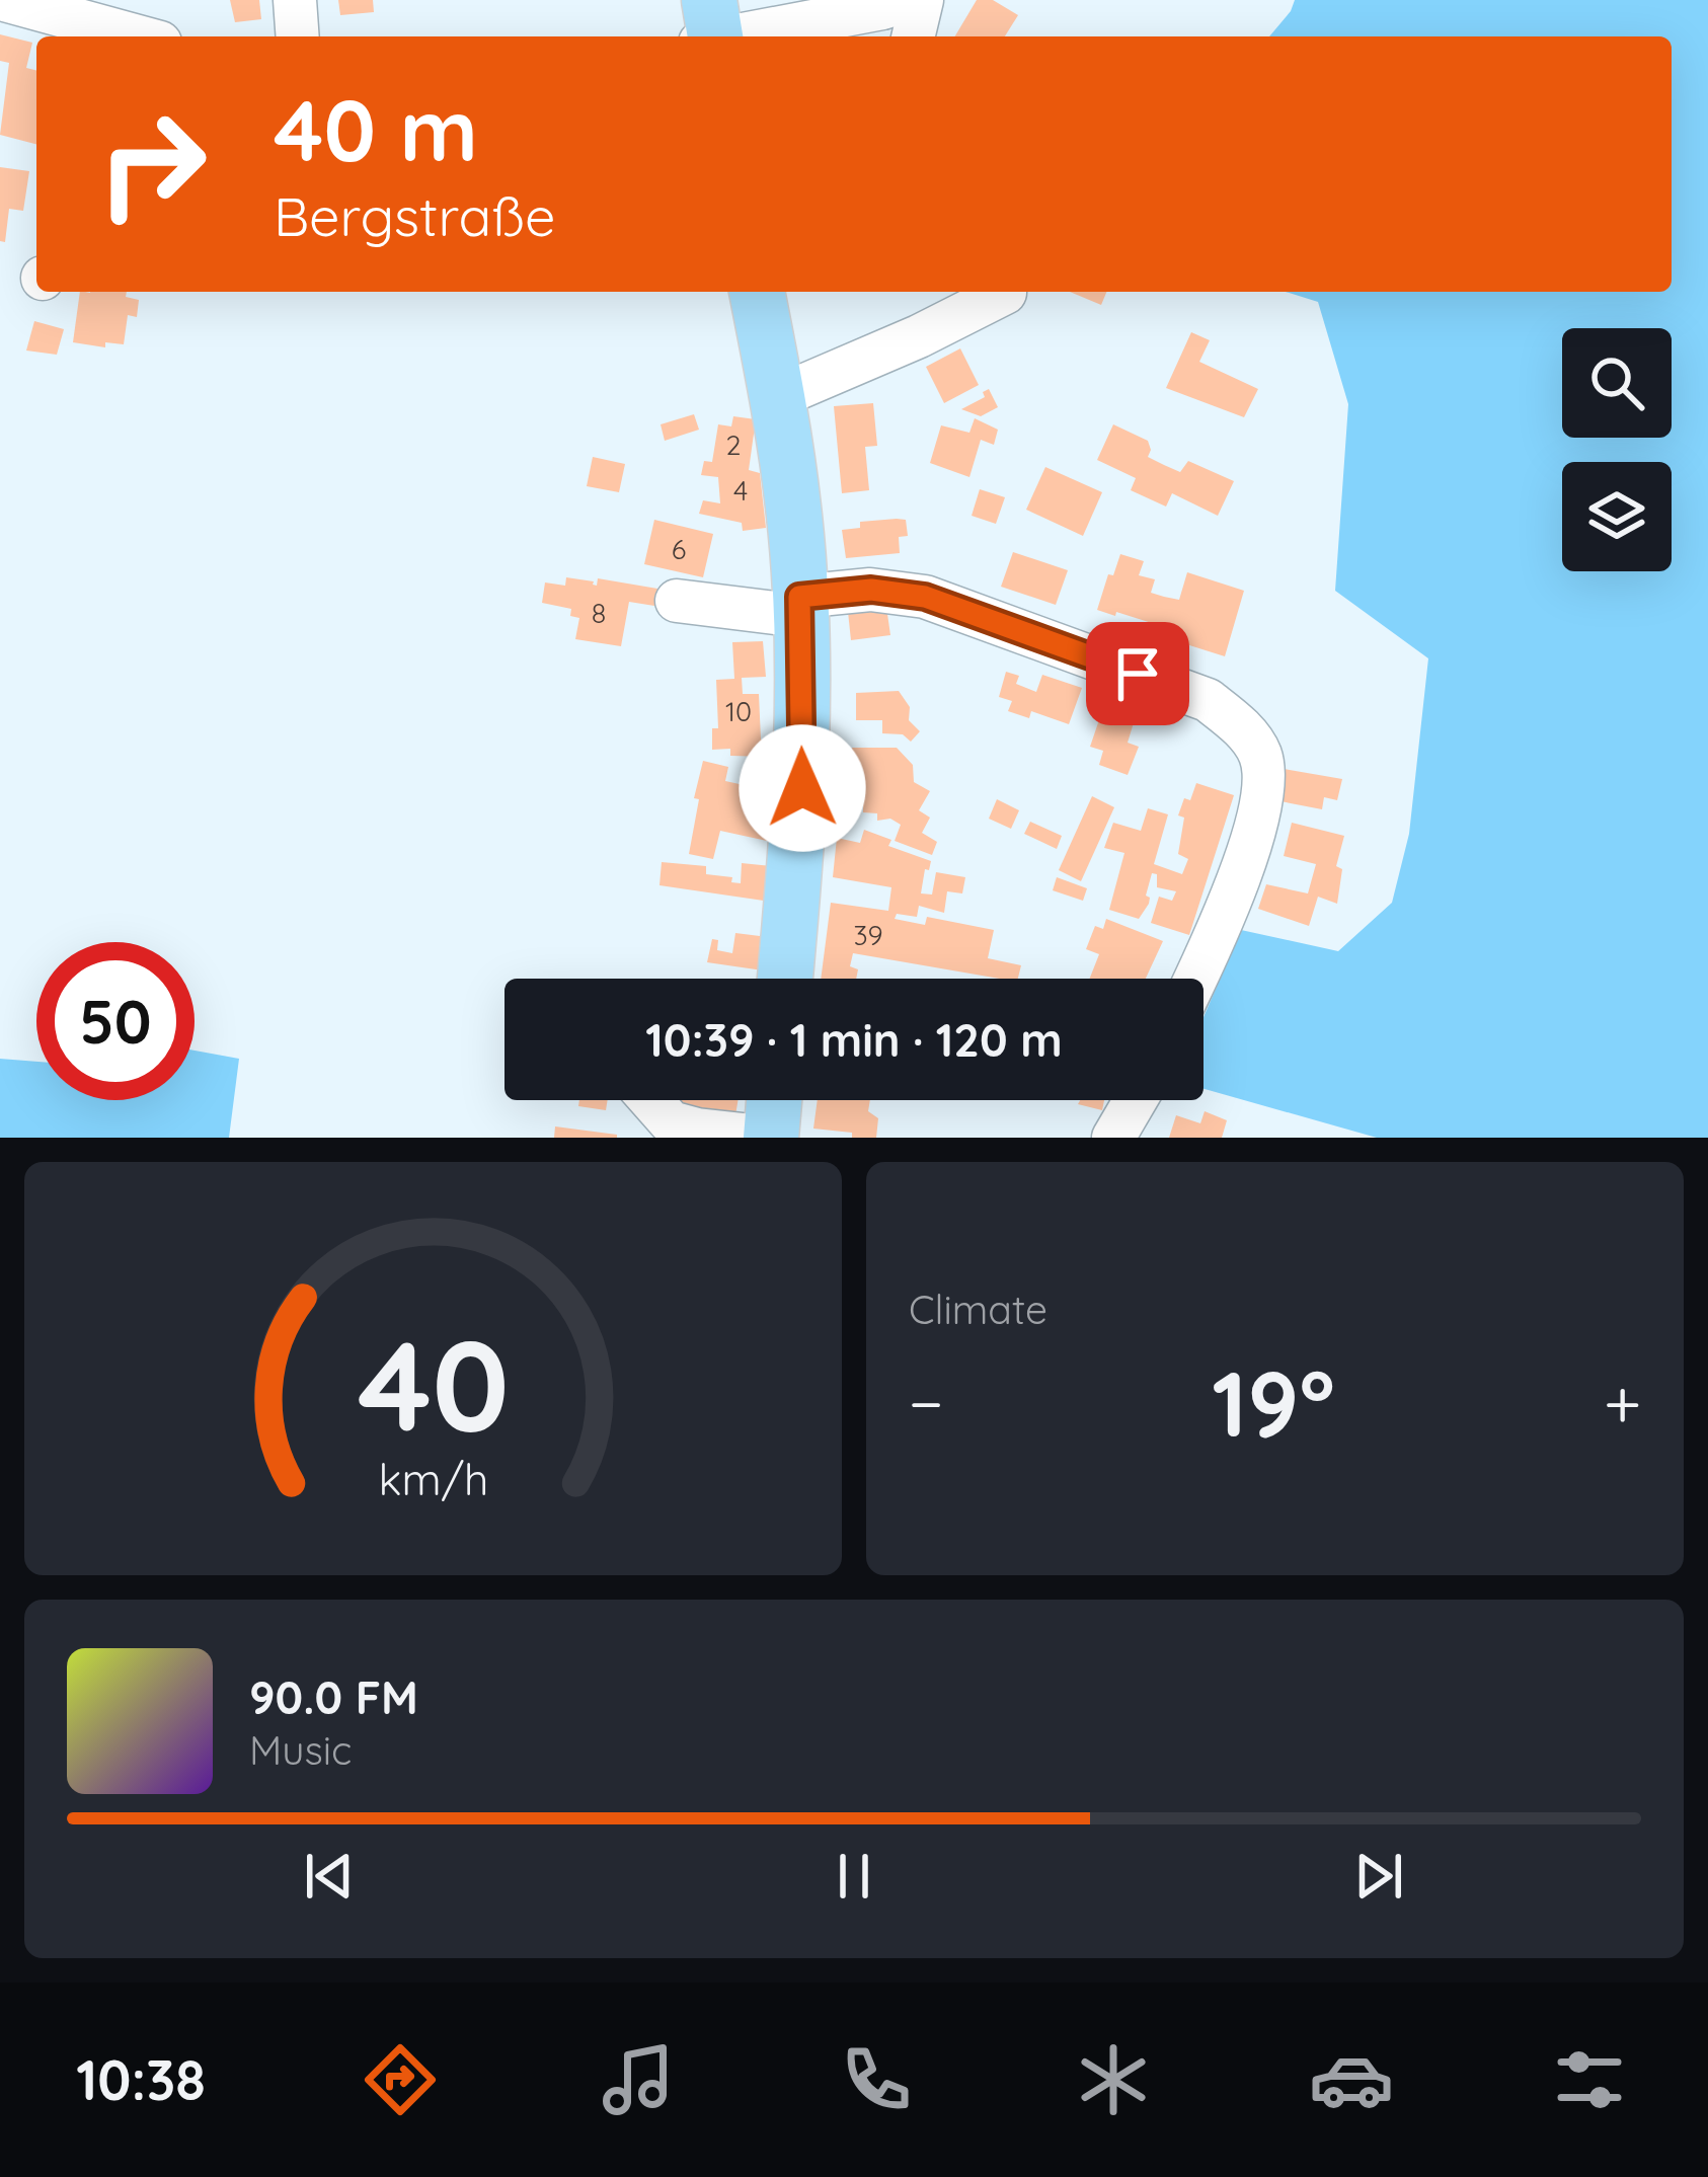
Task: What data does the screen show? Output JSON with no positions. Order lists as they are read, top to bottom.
{
  "house_numbers": [
    "2",
    "4",
    "6",
    "8",
    "10",
    "39"
  ],
  "page": {
    "turn": ["40 m", "Bergstraße"],
    "limit": "50",
    "trip": "10:39 · 1 min · 120 m",
    "tile": "Climate",
    "heat": ["−", "19°", "+"],
    "song": ["90.0 FM", "Music"],
    "tabs": "10:38",
    "gauge": ["40", "km/h"]
  }
}
